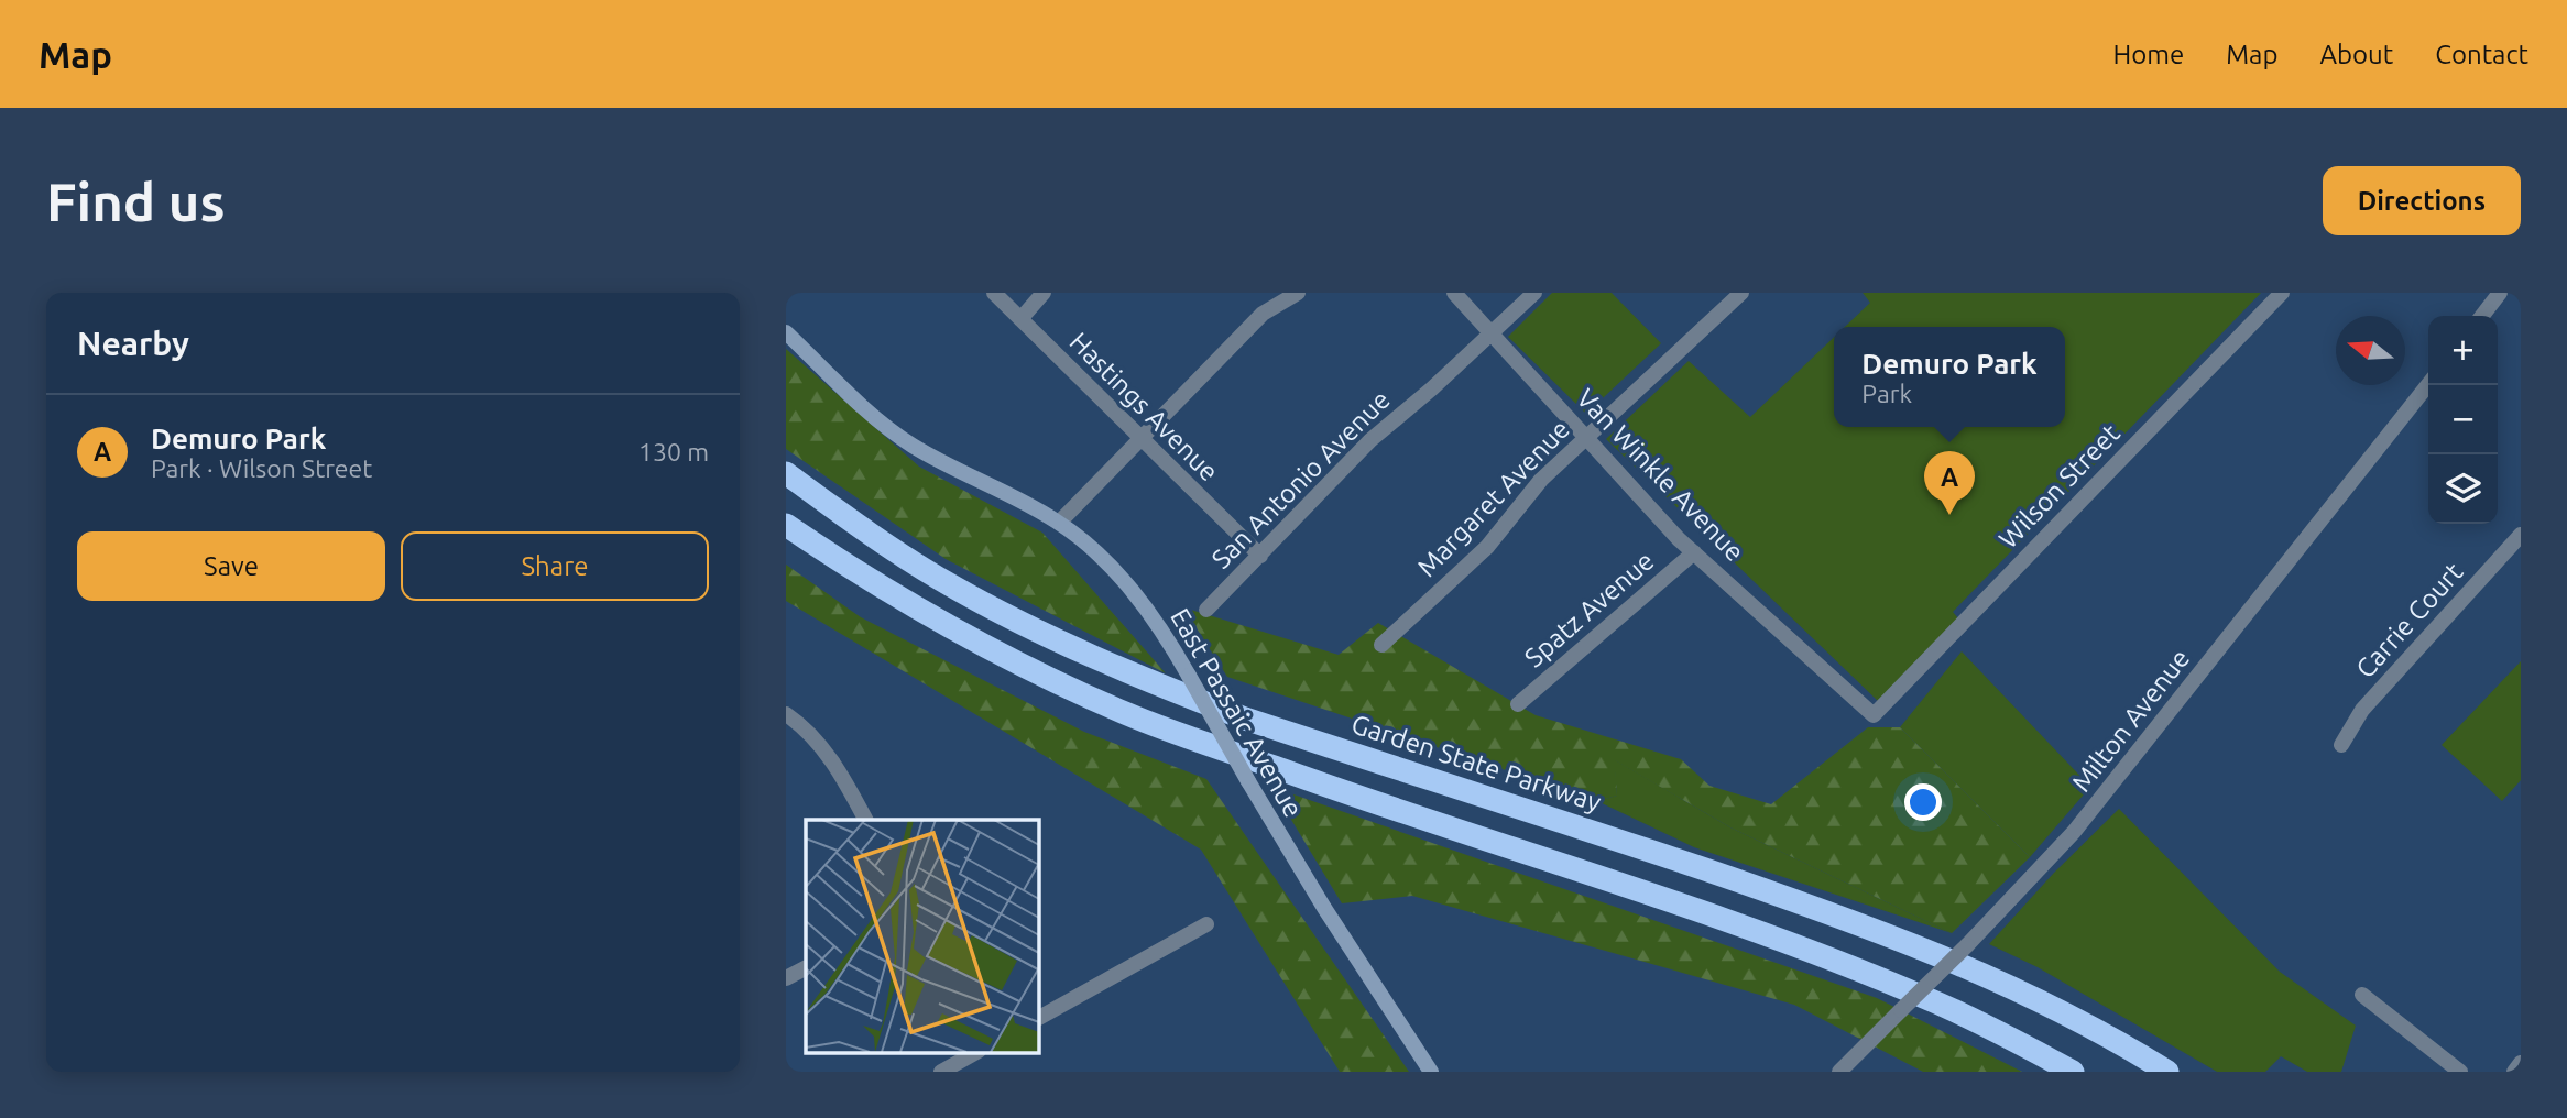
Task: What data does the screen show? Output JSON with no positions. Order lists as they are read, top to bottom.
{
  "streets": {
    "highway": ["Garden State Parkway"],
    "main road": ["East Passaic Avenue"],
    "street": [
      "Hastings Avenue",
      "Van Winkle Avenue",
      "San Antonio Avenue",
      "Wilson Street",
      "Margaret Avenue",
      "Spatz Avenue",
      "Carrie Court",
      "Milton Avenue"
    ]
  },
  "crossings": [
    ["Hastings Avenue", "San Antonio Avenue"],
    ["Van Winkle Avenue", "San Antonio Avenue"],
    ["Van Winkle Avenue", "Wilson Street"],
    ["Van Winkle Avenue", "Margaret Avenue"],
    ["Van Winkle Avenue", "Spatz Avenue"]
  ],
  "north": "left",
  "page": {
    "header": "Map",
    "nav": [
      "Home",
      "Map",
      "About",
      "Contact"
    ],
    "buttons": [
      "Directions",
      ["Save", "Share"]
    ],
    "title": "Find us",
    "heading": "Nearby",
    "map_buttons": ["+", "−"],
    "popup": ["Demuro Park", "Park"],
    "list": [
      {
        "mark": "A",
        "name": "Demuro Park",
        "note": "Park · Wilson Street",
        "value": "130 m"
      }
    ],
    "pins": "A"
  }
}
